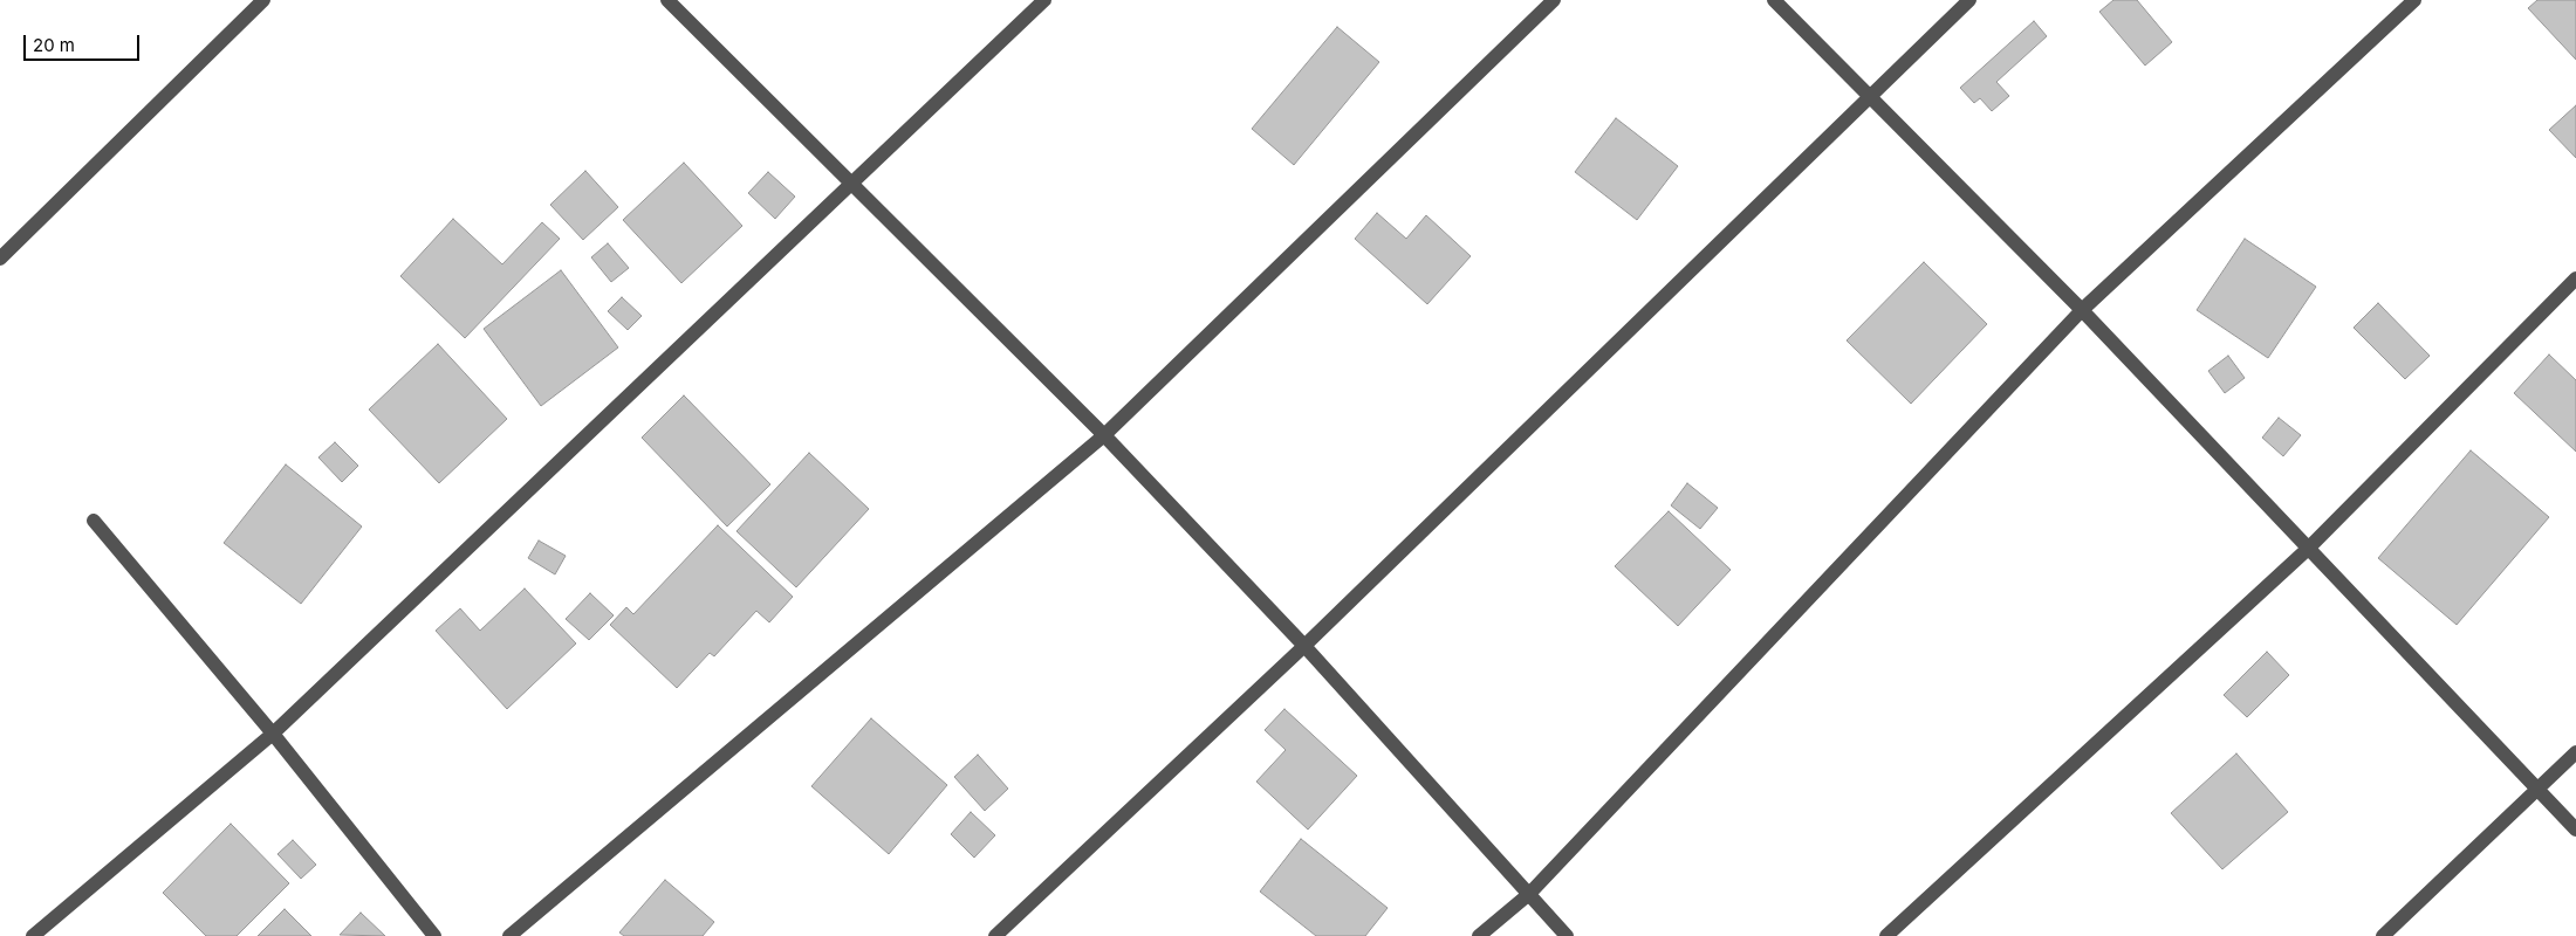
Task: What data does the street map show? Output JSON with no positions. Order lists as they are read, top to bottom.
{
  "scale_bar": "20 m"
}
